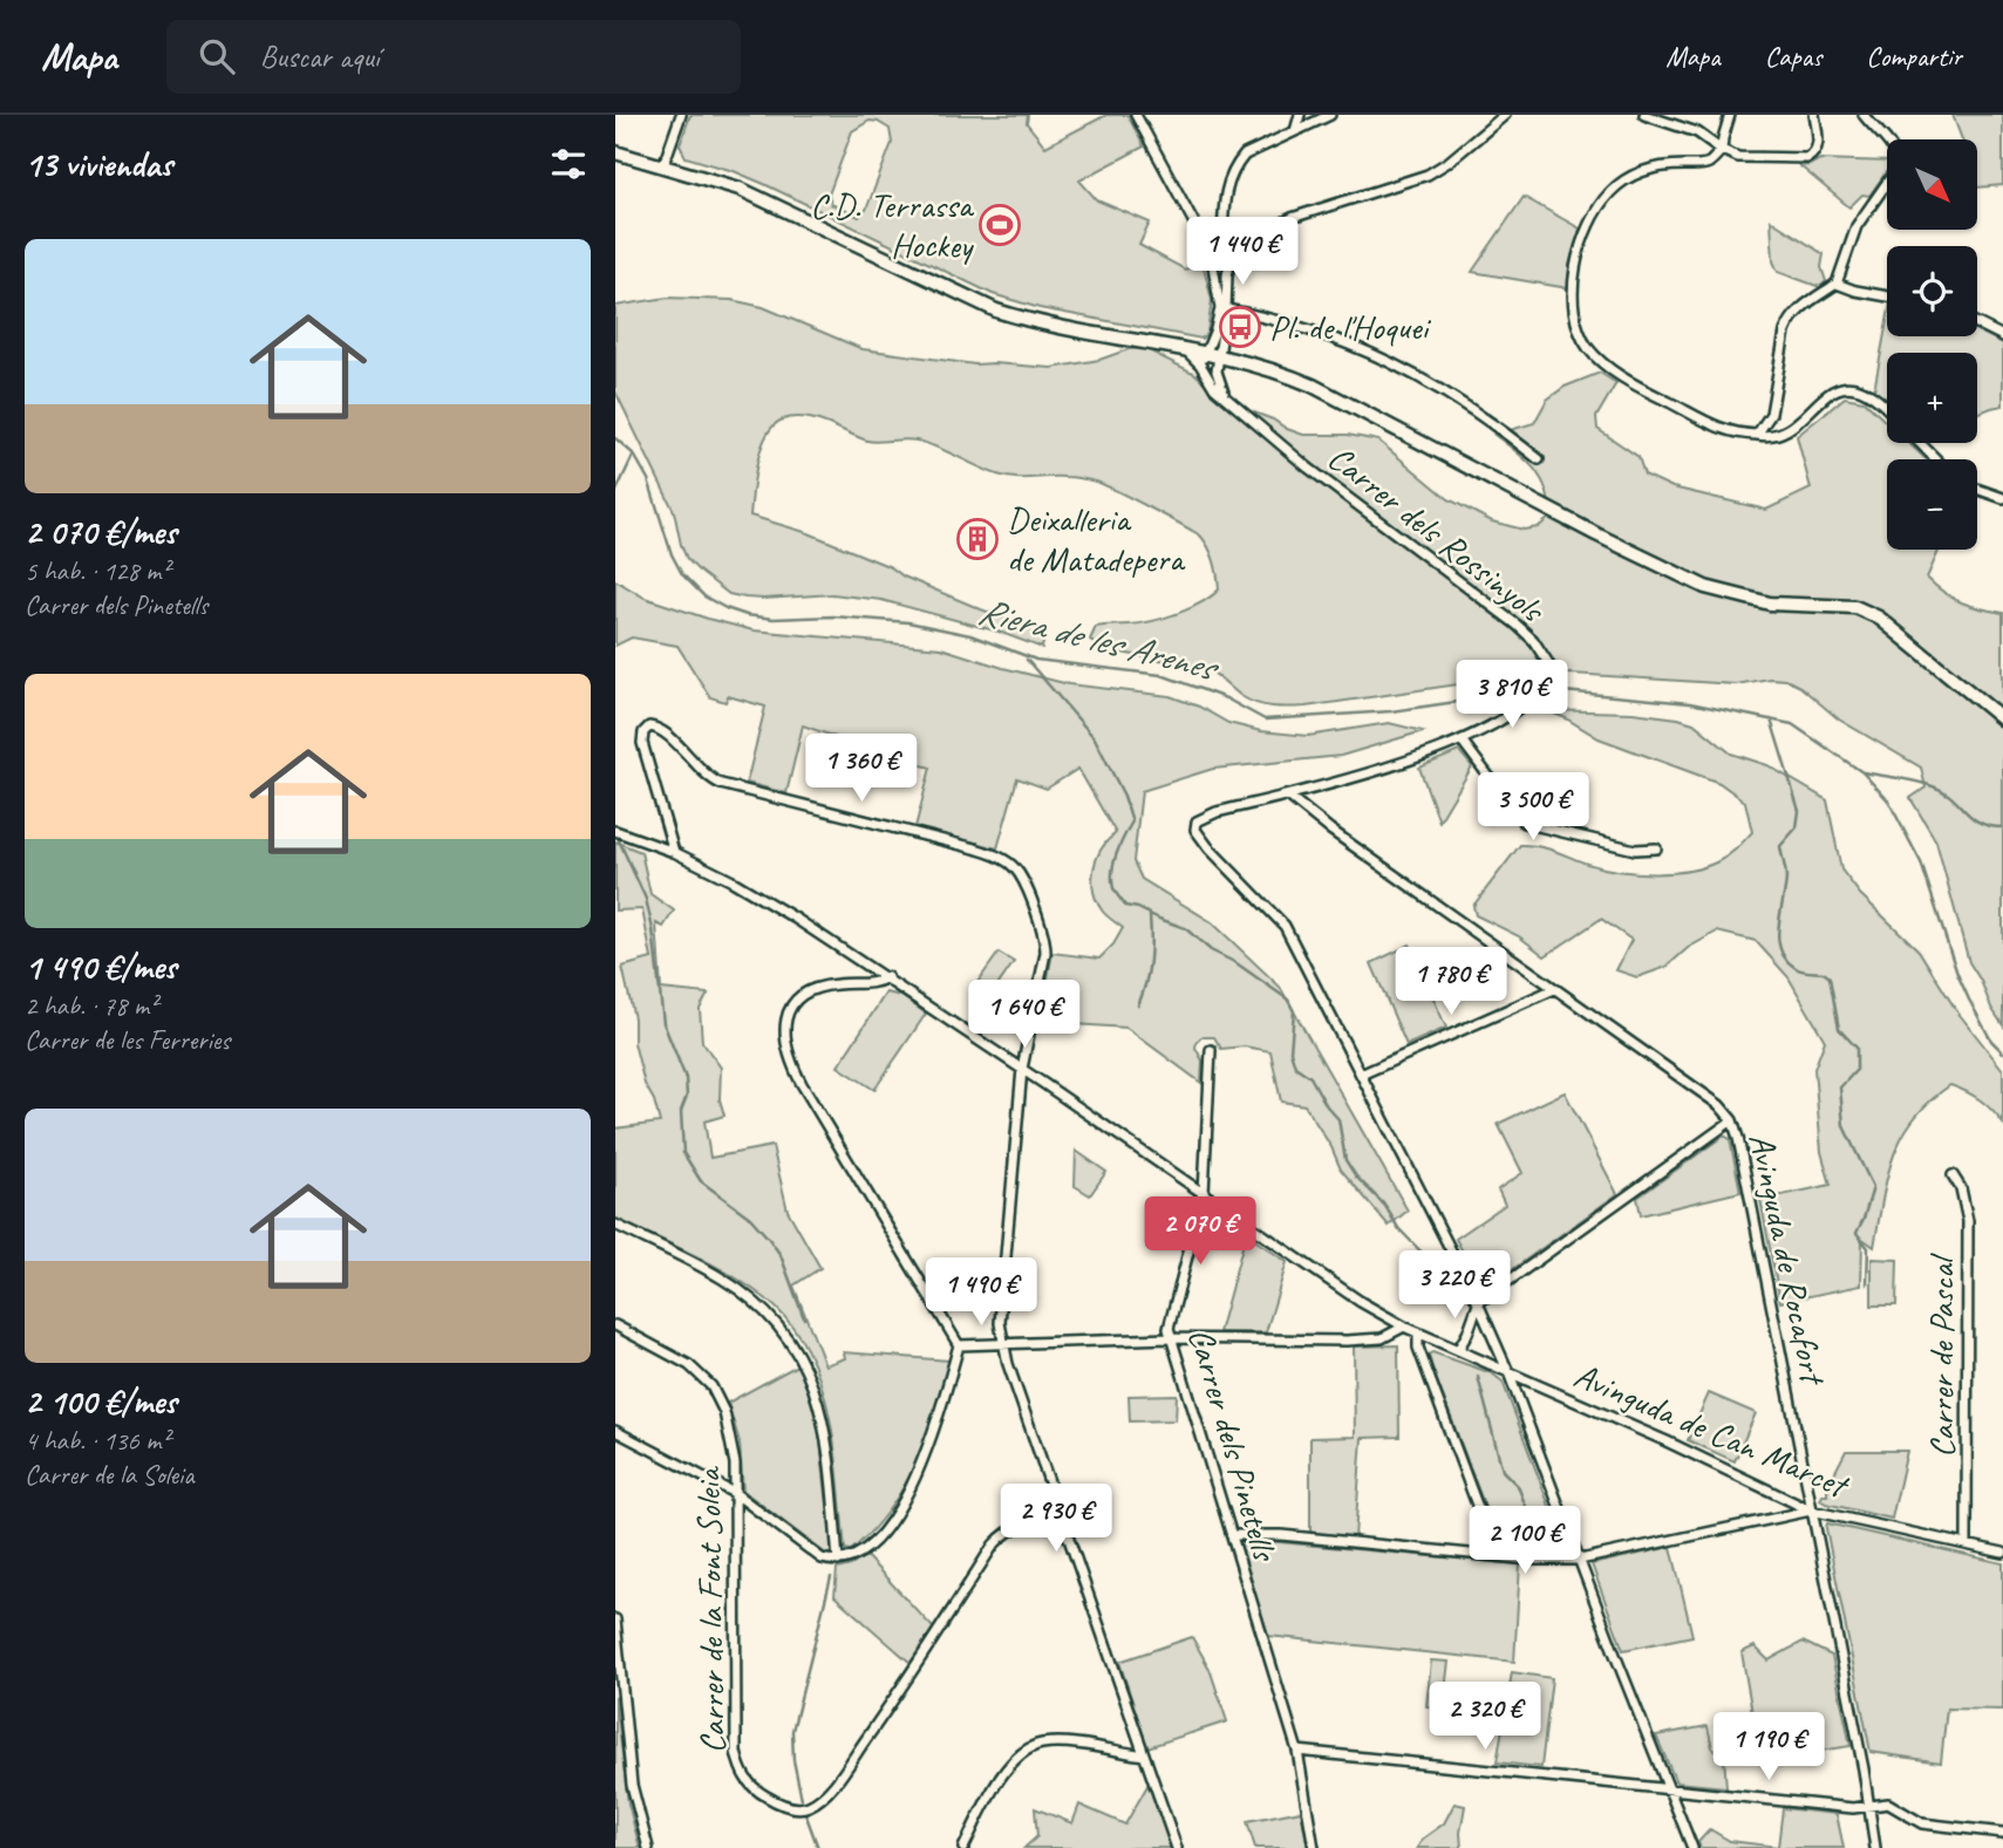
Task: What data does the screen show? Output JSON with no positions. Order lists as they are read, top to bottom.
{
  "streets": {
    "street": [
      "Carrer dels Rossinyols",
      "Avinguda de Rocafort",
      "Carrer de Pascal",
      "Avinguda de Can Marcet",
      "Carrer dels Pinetells",
      "Carrer de la Font Soleia"
    ]
  },
  "crossings": [
    ["Carrer dels Rossinyols", "Avinguda de Rocafort"],
    ["Carrer dels Rossinyols", "Avinguda de Can Marcet"],
    ["Avinguda de Rocafort", "Avinguda de Can Marcet"],
    ["Carrer de Pascal", "Avinguda de Can Marcet"],
    ["Avinguda de Can Marcet", "Carrer dels Pinetells"]
  ],
  "water": ["Riera de les Arenes"],
  "places": {
    "sports": ["C.D. Terrassa Hockey"],
    "bus stop": ["Pl. de l'Hoquei"],
    "building": ["Deixalleria de Matadepera"]
  },
  "north": "bottom right",
  "page": {
    "header": "Mapa",
    "search": "Buscar aquí",
    "nav": ["Mapa", "Capas", "Compartir"],
    "heading": "13 viviendas",
    "map_buttons": ["+", "−"],
    "list": [
      {
        "name": "2 070 €/mes",
        "note": "5 hab. · 128 m² · Carrer dels Pinetells"
      },
      {
        "name": "1 490 €/mes",
        "note": "2 hab. · 78 m² · Carrer de les Ferreries"
      },
      {
        "name": "2 100 €/mes",
        "note": "4 hab. · 136 m² · Carrer de la Soleia"
      }
    ],
    "price": [
      "1 440 €",
      "3 810 €",
      "1 360 €",
      "3 500 €",
      "1 780 €",
      "1 640 €",
      "2 070 €",
      "3 220 €",
      "1 490 €",
      "2 930 €",
      "2 100 €",
      "2 320 €",
      "1 190 €"
    ]
  }
}
